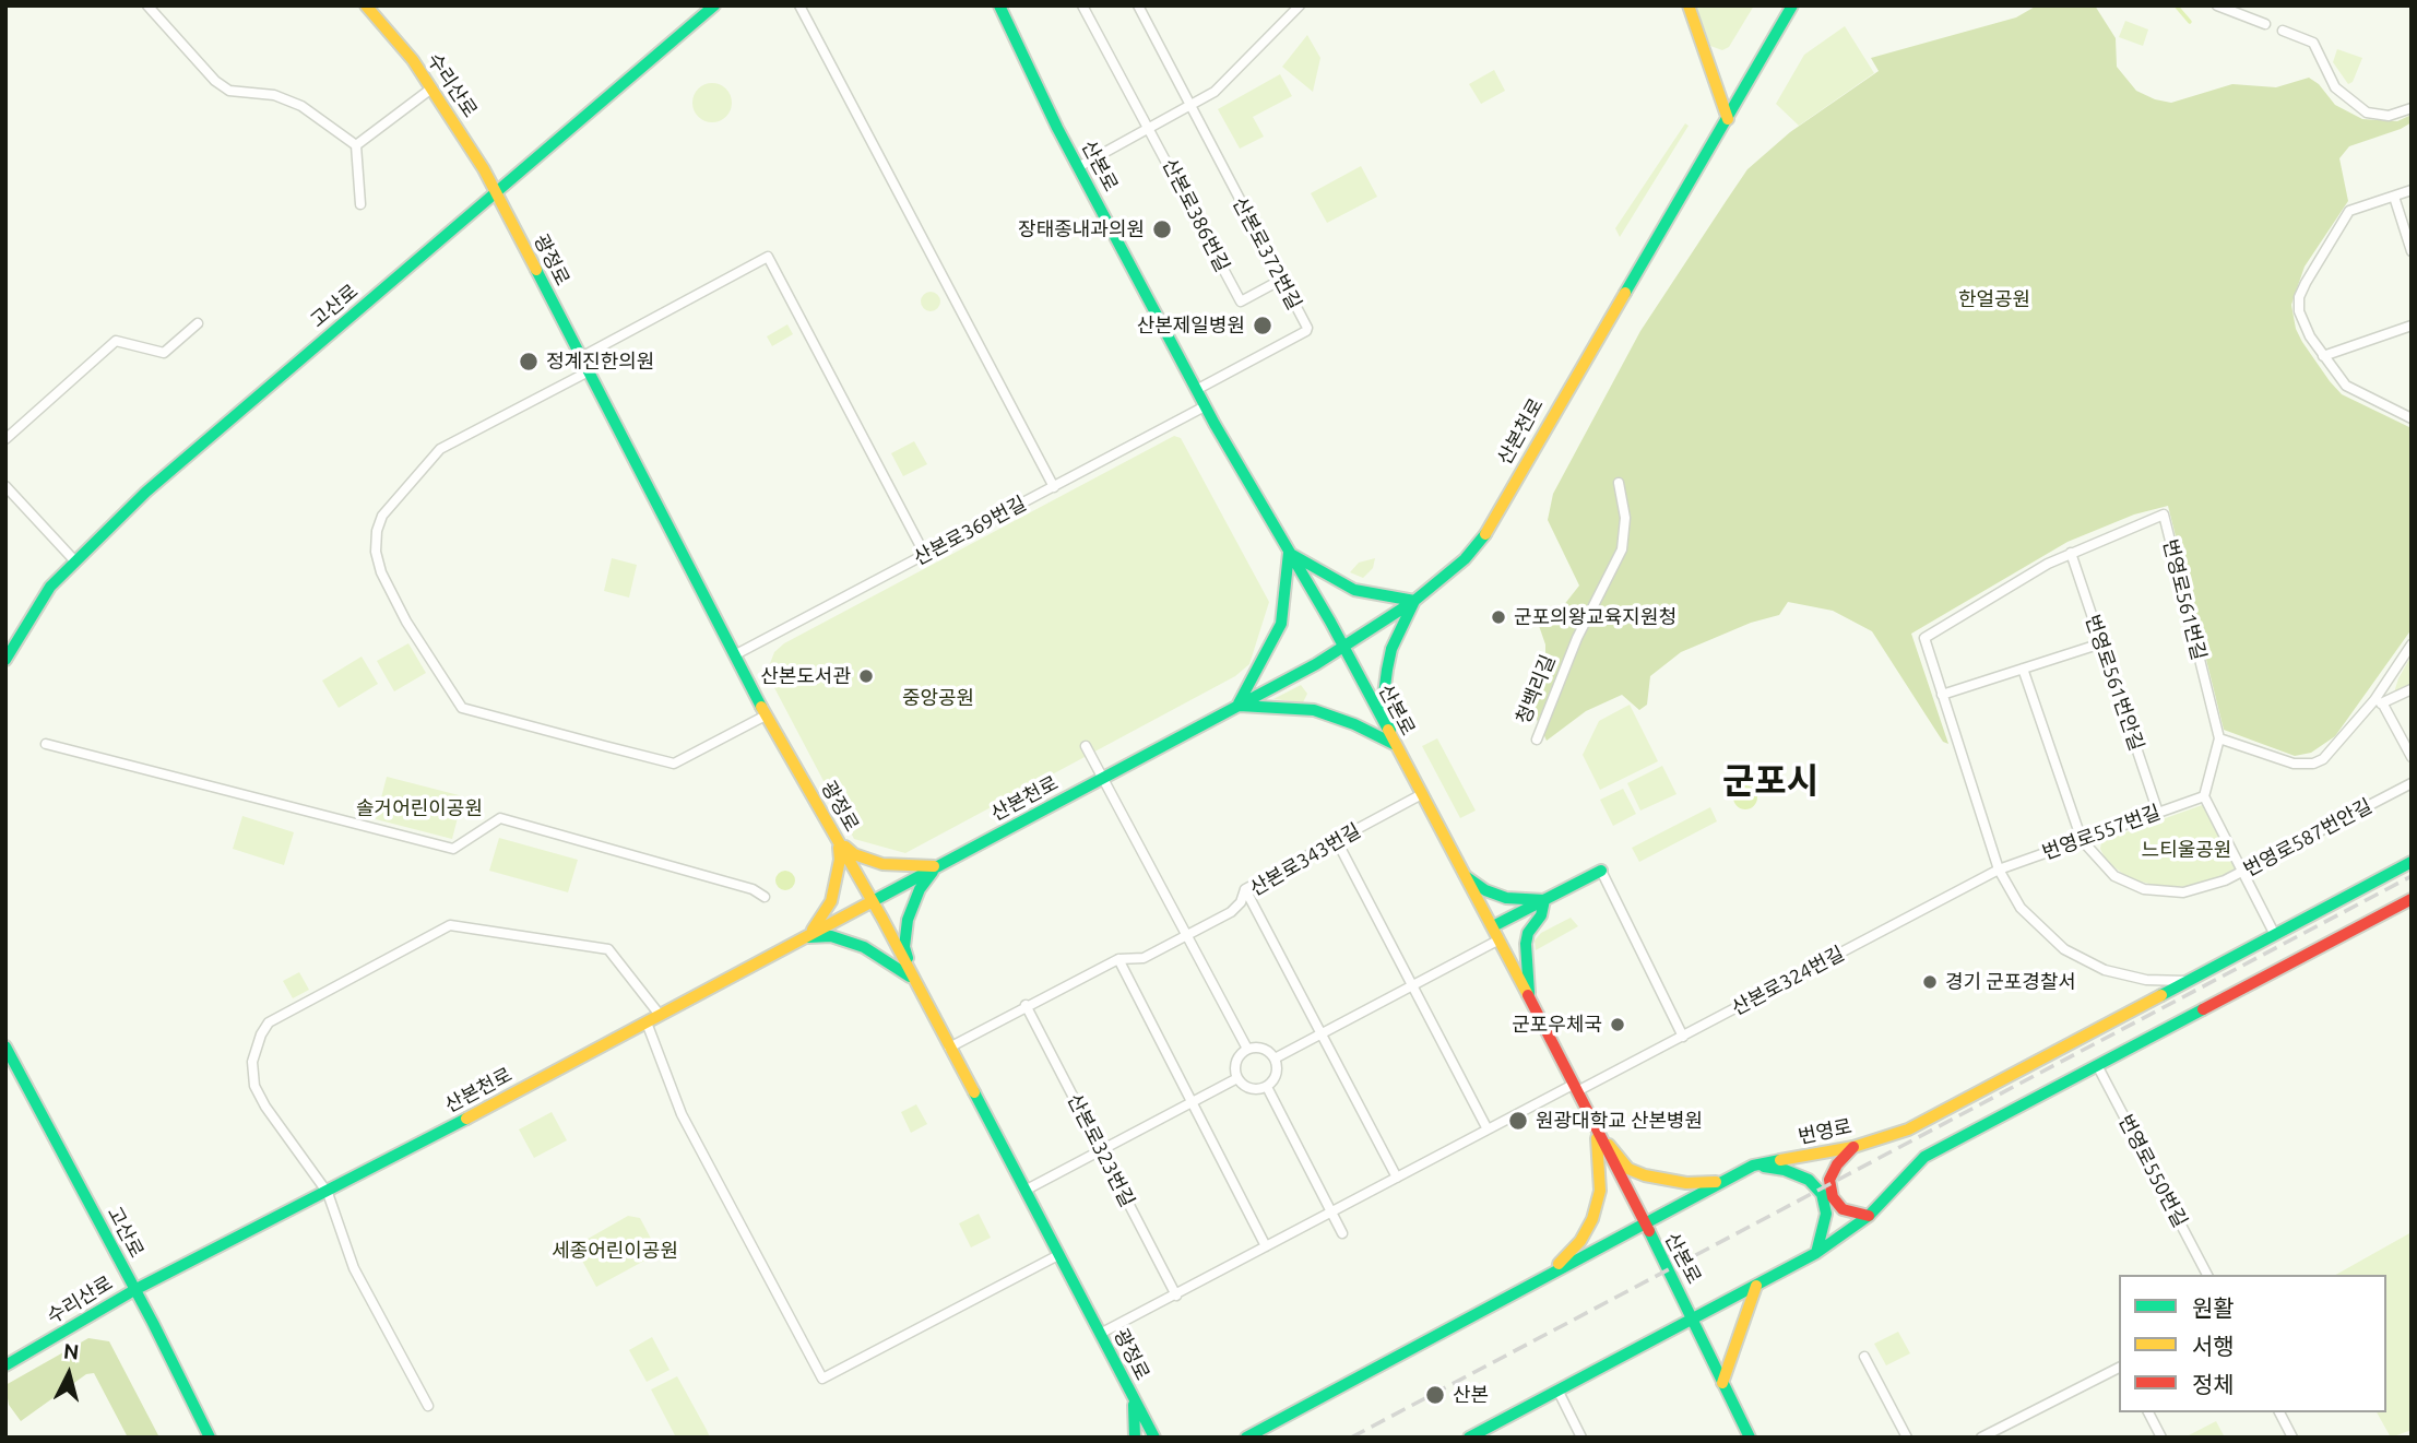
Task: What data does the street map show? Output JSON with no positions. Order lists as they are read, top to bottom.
{
  "streets": {
    "street": [
      "수리산로",
      "산본로",
      "산본로386번길",
      "산본로372번길",
      "광정로",
      "고산로",
      "산본천로",
      "산본로369번길",
      "번영로561번길",
      "번영로561번안길",
      "청백리길",
      "번영로557번길",
      "번영로587번안길",
      "산본로343번길",
      "산본로324번길",
      "번영로",
      "산본로323번길",
      "번영로550번길"
    ]
  },
  "crossings": [
    ["수리산로", "광정로"],
    ["수리산로", "고산로"],
    ["수리산로", "산본천로"],
    ["산본로", "산본로372번길"],
    ["산본로", "산본천로"],
    ["산본로", "산본로369번길"],
    ["산본로", "산본로343번길"],
    ["산본로", "산본로324번길"],
    ["산본로", "번영로"],
    ["산본로386번길", "산본로372번길"],
    ["광정로", "고산로"],
    ["광정로", "산본천로"],
    ["광정로", "산본로369번길"],
    ["광정로", "산본로343번길"],
    ["고산로", "산본천로"],
    ["번영로561번길", "번영로561번안길"],
    ["번영로561번길", "번영로557번길"],
    ["번영로561번안길", "번영로557번길"],
    ["번영로557번길", "번영로587번안길"],
    ["번영로557번길", "산본로324번길"],
    ["산본로343번길", "산본로323번길"]
  ],
  "districts": ["군포시"],
  "parks": [
    "한얼공원",
    "중앙공원",
    "솔거어린이공원",
    "느티울공원",
    "세종어린이공원"
  ],
  "places": [
    "장태종내과의원",
    "산본제일병원",
    "정계진한의원",
    "군포의왕교육지원청",
    "산본도서관",
    "경기 군포경찰서",
    "군포우체국",
    "원광대학교 산본병원",
    "산본"
  ],
  "legend": ["원활", "서행", "정체"],
  "north": "top"
}
